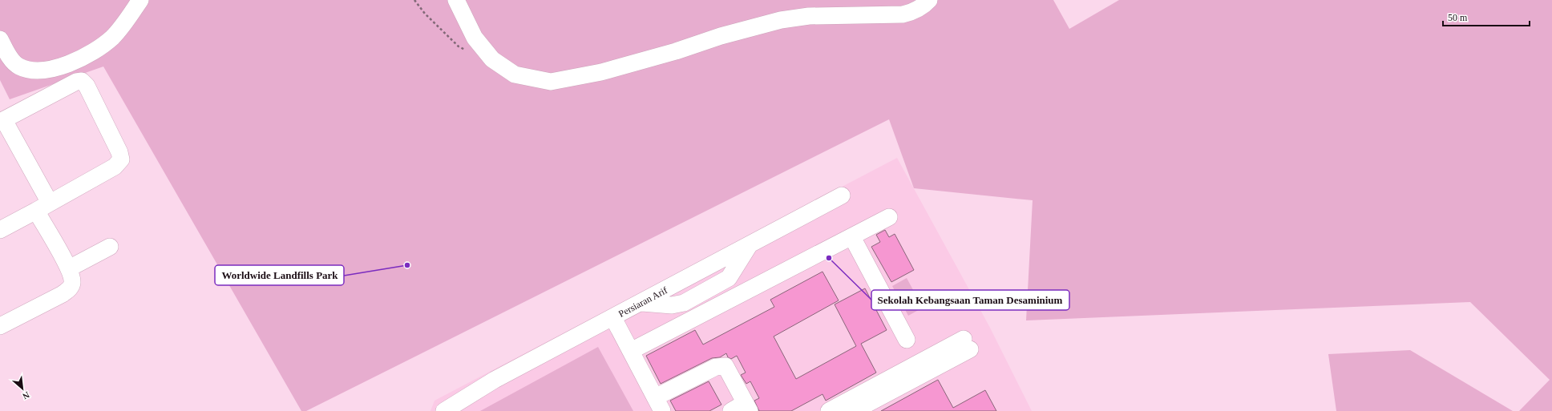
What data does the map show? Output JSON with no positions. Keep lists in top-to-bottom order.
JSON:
{
  "streets": {
    "lane": ["Persiaran Arif"]
  },
  "places": ["Sekolah Kebangsaan Taman Desaminium", "Worldwide Landfills Park"],
  "scale_bar": "50 m",
  "north": "bottom right"
}
